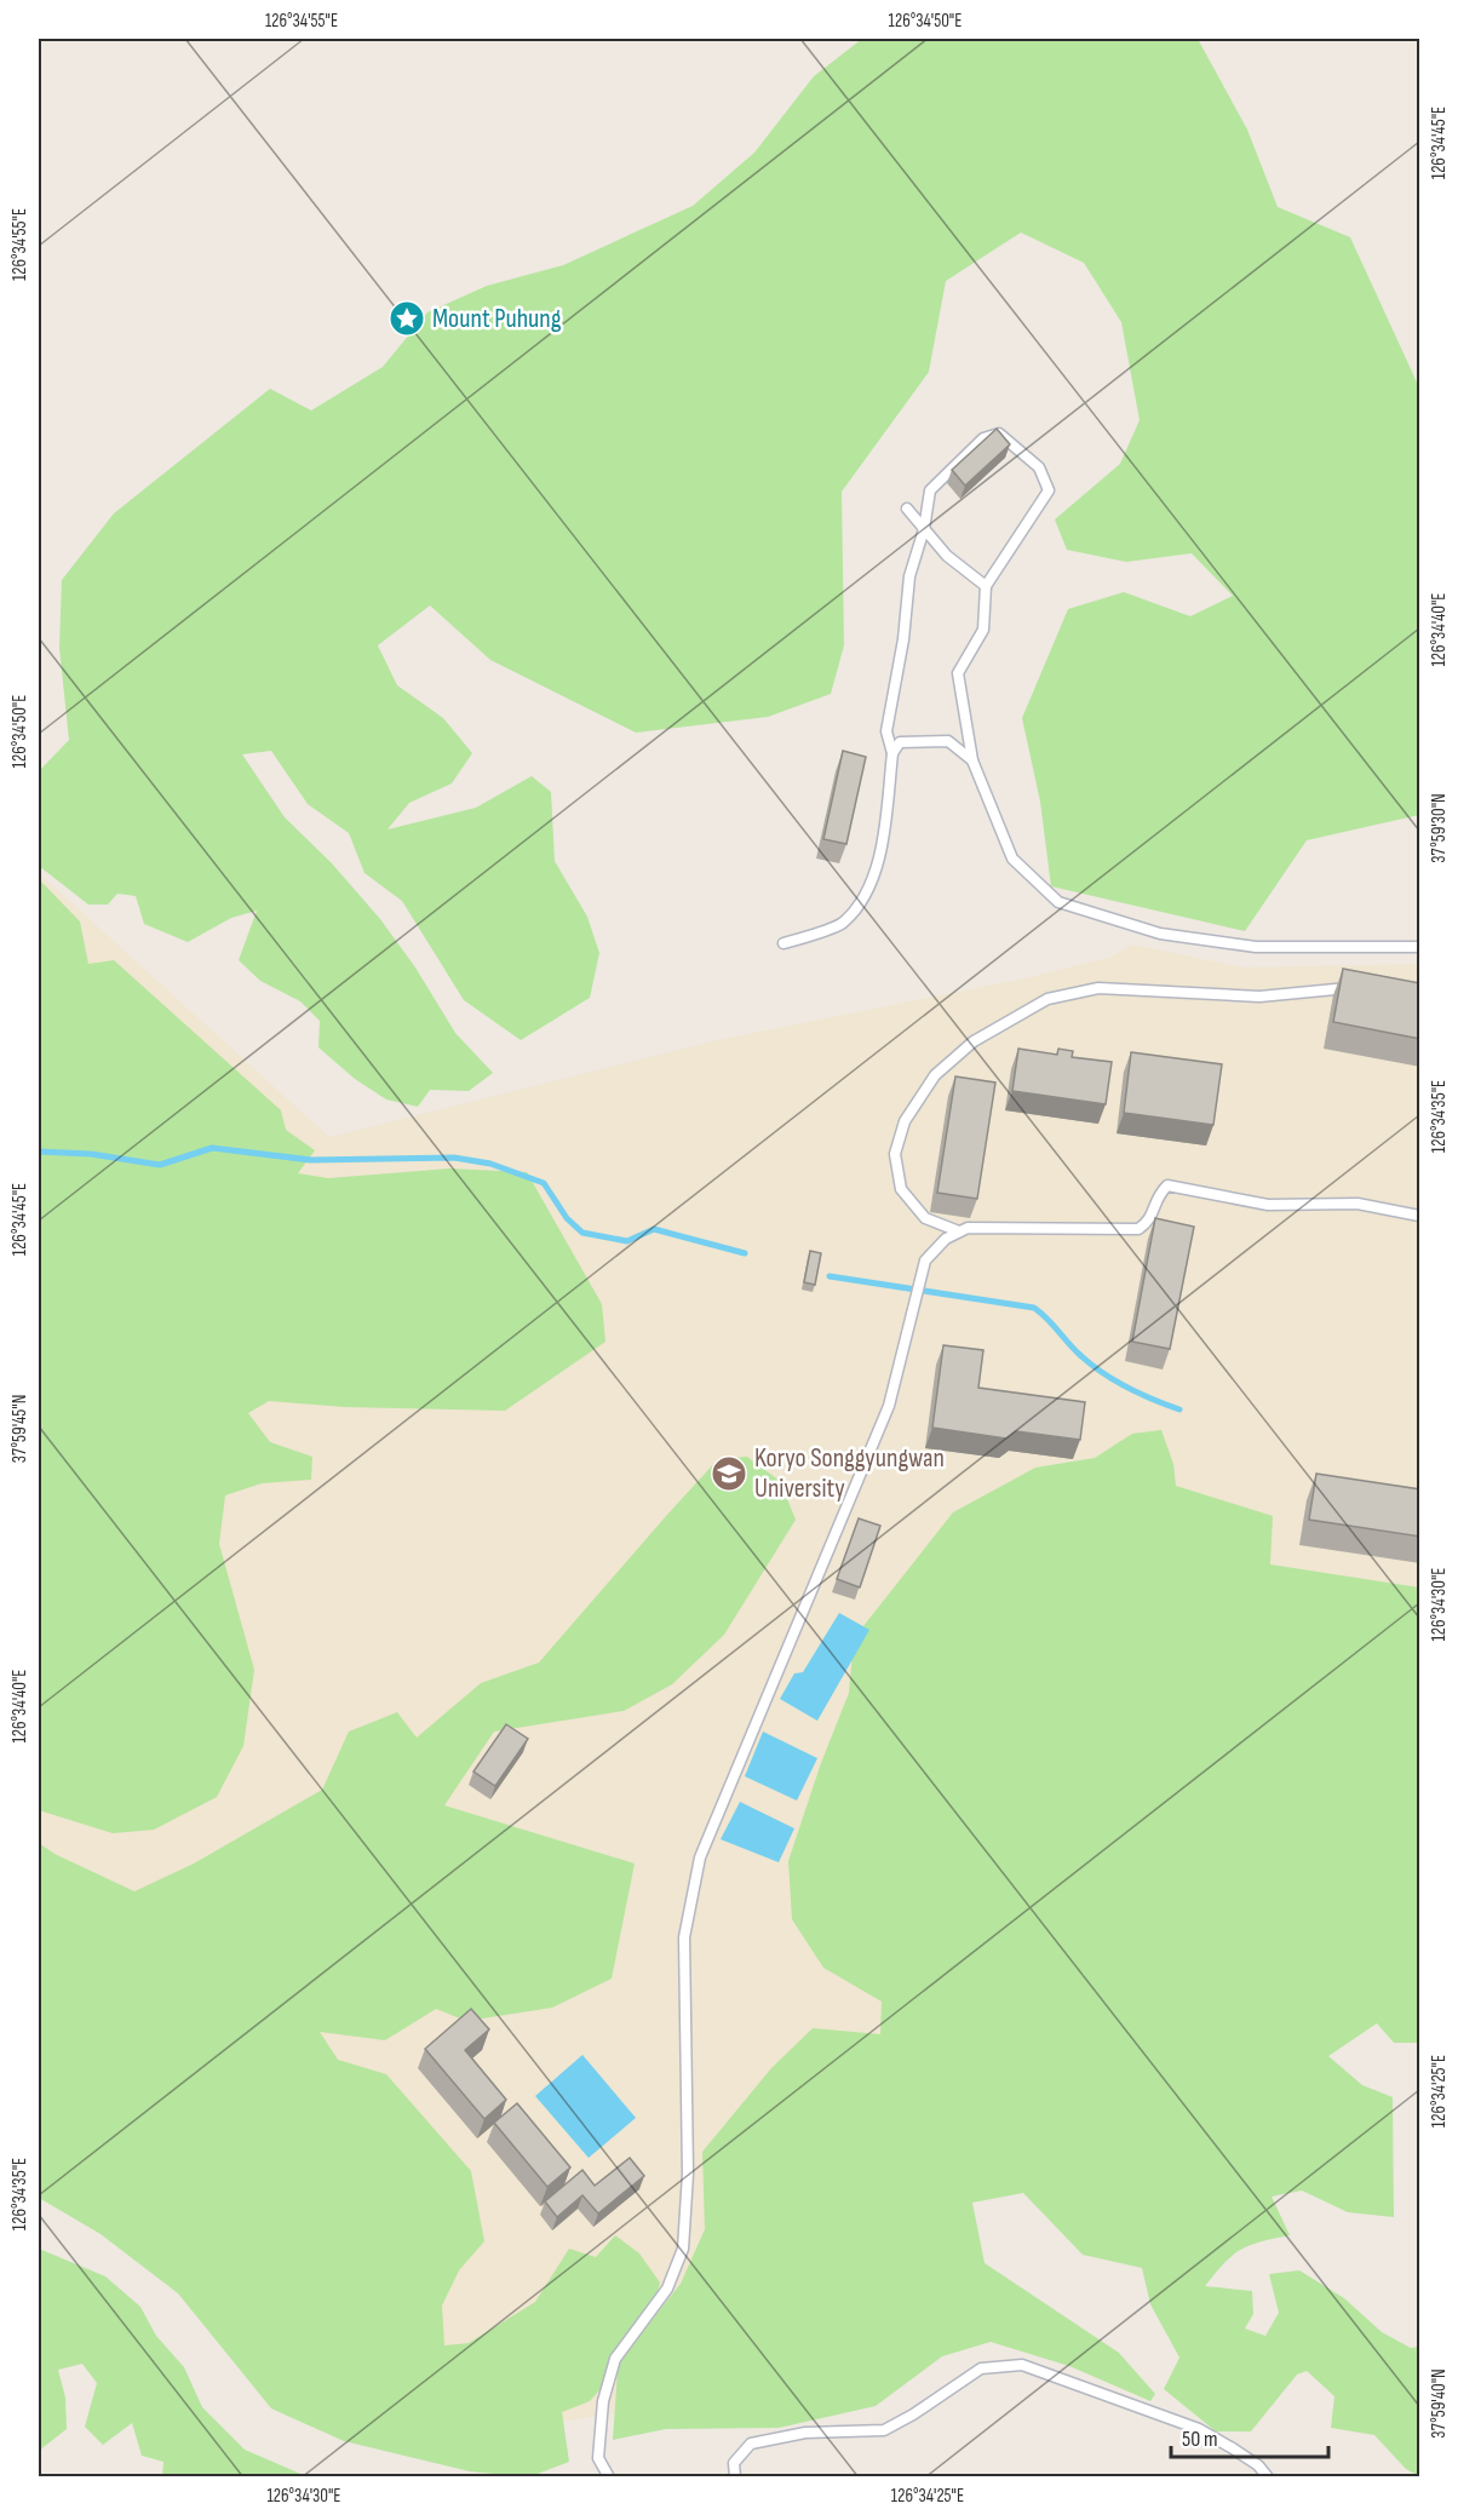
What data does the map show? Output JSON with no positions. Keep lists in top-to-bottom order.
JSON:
{
  "places": {
    "place": ["Mount Puhung"],
    "school or university": ["Koryo Songgyungwan University"]
  },
  "scale_bar": "50 m",
  "coordinates": [
    "126°34'55\"E",
    "126°34'50\"E",
    "126°34'45\"E",
    "126°34'40\"E",
    "37°59'30\"N",
    "126°34'35\"E",
    "37°59'45\"N",
    "126°34'30\"E",
    "126°34'25\"E",
    "37°59'40\"N"
  ]
}
